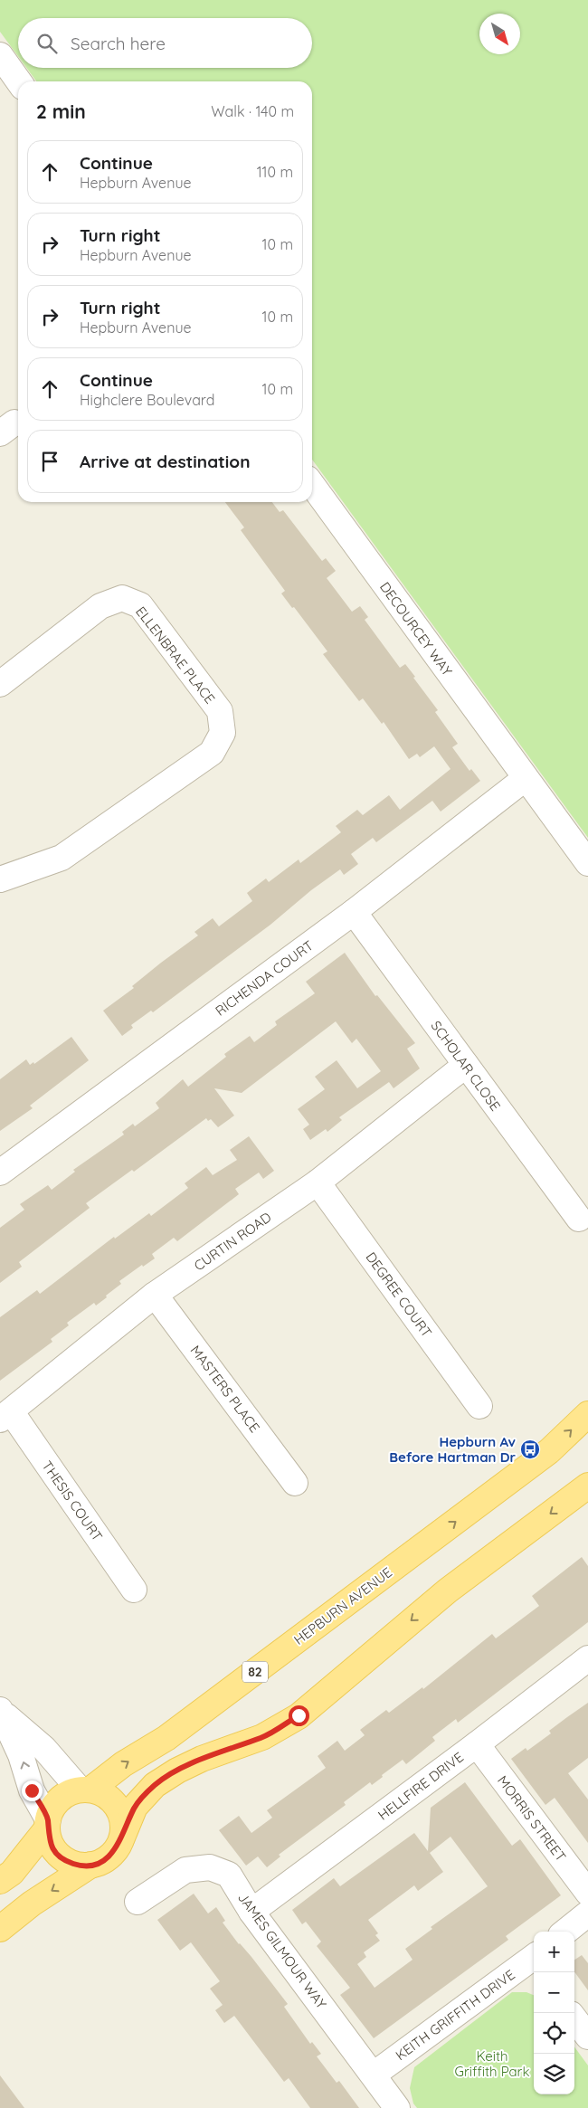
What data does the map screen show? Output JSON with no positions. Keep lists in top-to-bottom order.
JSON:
{
  "streets": {
    "main road": ["HEPBURN AVENUE", "82"],
    "street": [
      "DECOURCEY WAY",
      "ELLENBRAE PLACE",
      "RICHENDA COURT",
      "SCHOLAR CLOSE",
      "CURTIN ROAD",
      "DEGREE COURT",
      "MASTERS PLACE",
      "THESIS COURT",
      "HELLFIRE DRIVE",
      "MORRIS STREET",
      "JAMES GILMOUR WAY",
      "KEITH GRIFFITH DRIVE"
    ]
  },
  "crossings": [
    ["DECOURCEY WAY", "RICHENDA COURT"],
    ["RICHENDA COURT", "SCHOLAR CLOSE"],
    ["SCHOLAR CLOSE", "CURTIN ROAD"],
    ["CURTIN ROAD", "DEGREE COURT"],
    ["CURTIN ROAD", "MASTERS PLACE"],
    ["CURTIN ROAD", "THESIS COURT"],
    ["HELLFIRE DRIVE", "MORRIS STREET"],
    ["HELLFIRE DRIVE", "JAMES GILMOUR WAY"],
    ["JAMES GILMOUR WAY", "KEITH GRIFFITH DRIVE"]
  ],
  "parks": ["Keith Griffith Park"],
  "places": {
    "bus stop": ["Hepburn Av Before Hartman Dr"]
  },
  "north": "bottom right",
  "page": {
    "search": "Search here",
    "heading": ["2 min", "Walk · 140 m"],
    "list": [
      ["Continue", "Hepburn Avenue", "110 m"],
      ["Turn right", "Hepburn Avenue", "10 m"],
      ["Turn right", "Hepburn Avenue", "10 m"],
      ["Continue", "Highclere Boulevard", "10 m"],
      "Arrive at destination"
    ],
    "map_buttons": ["+", "−"]
  }
}
